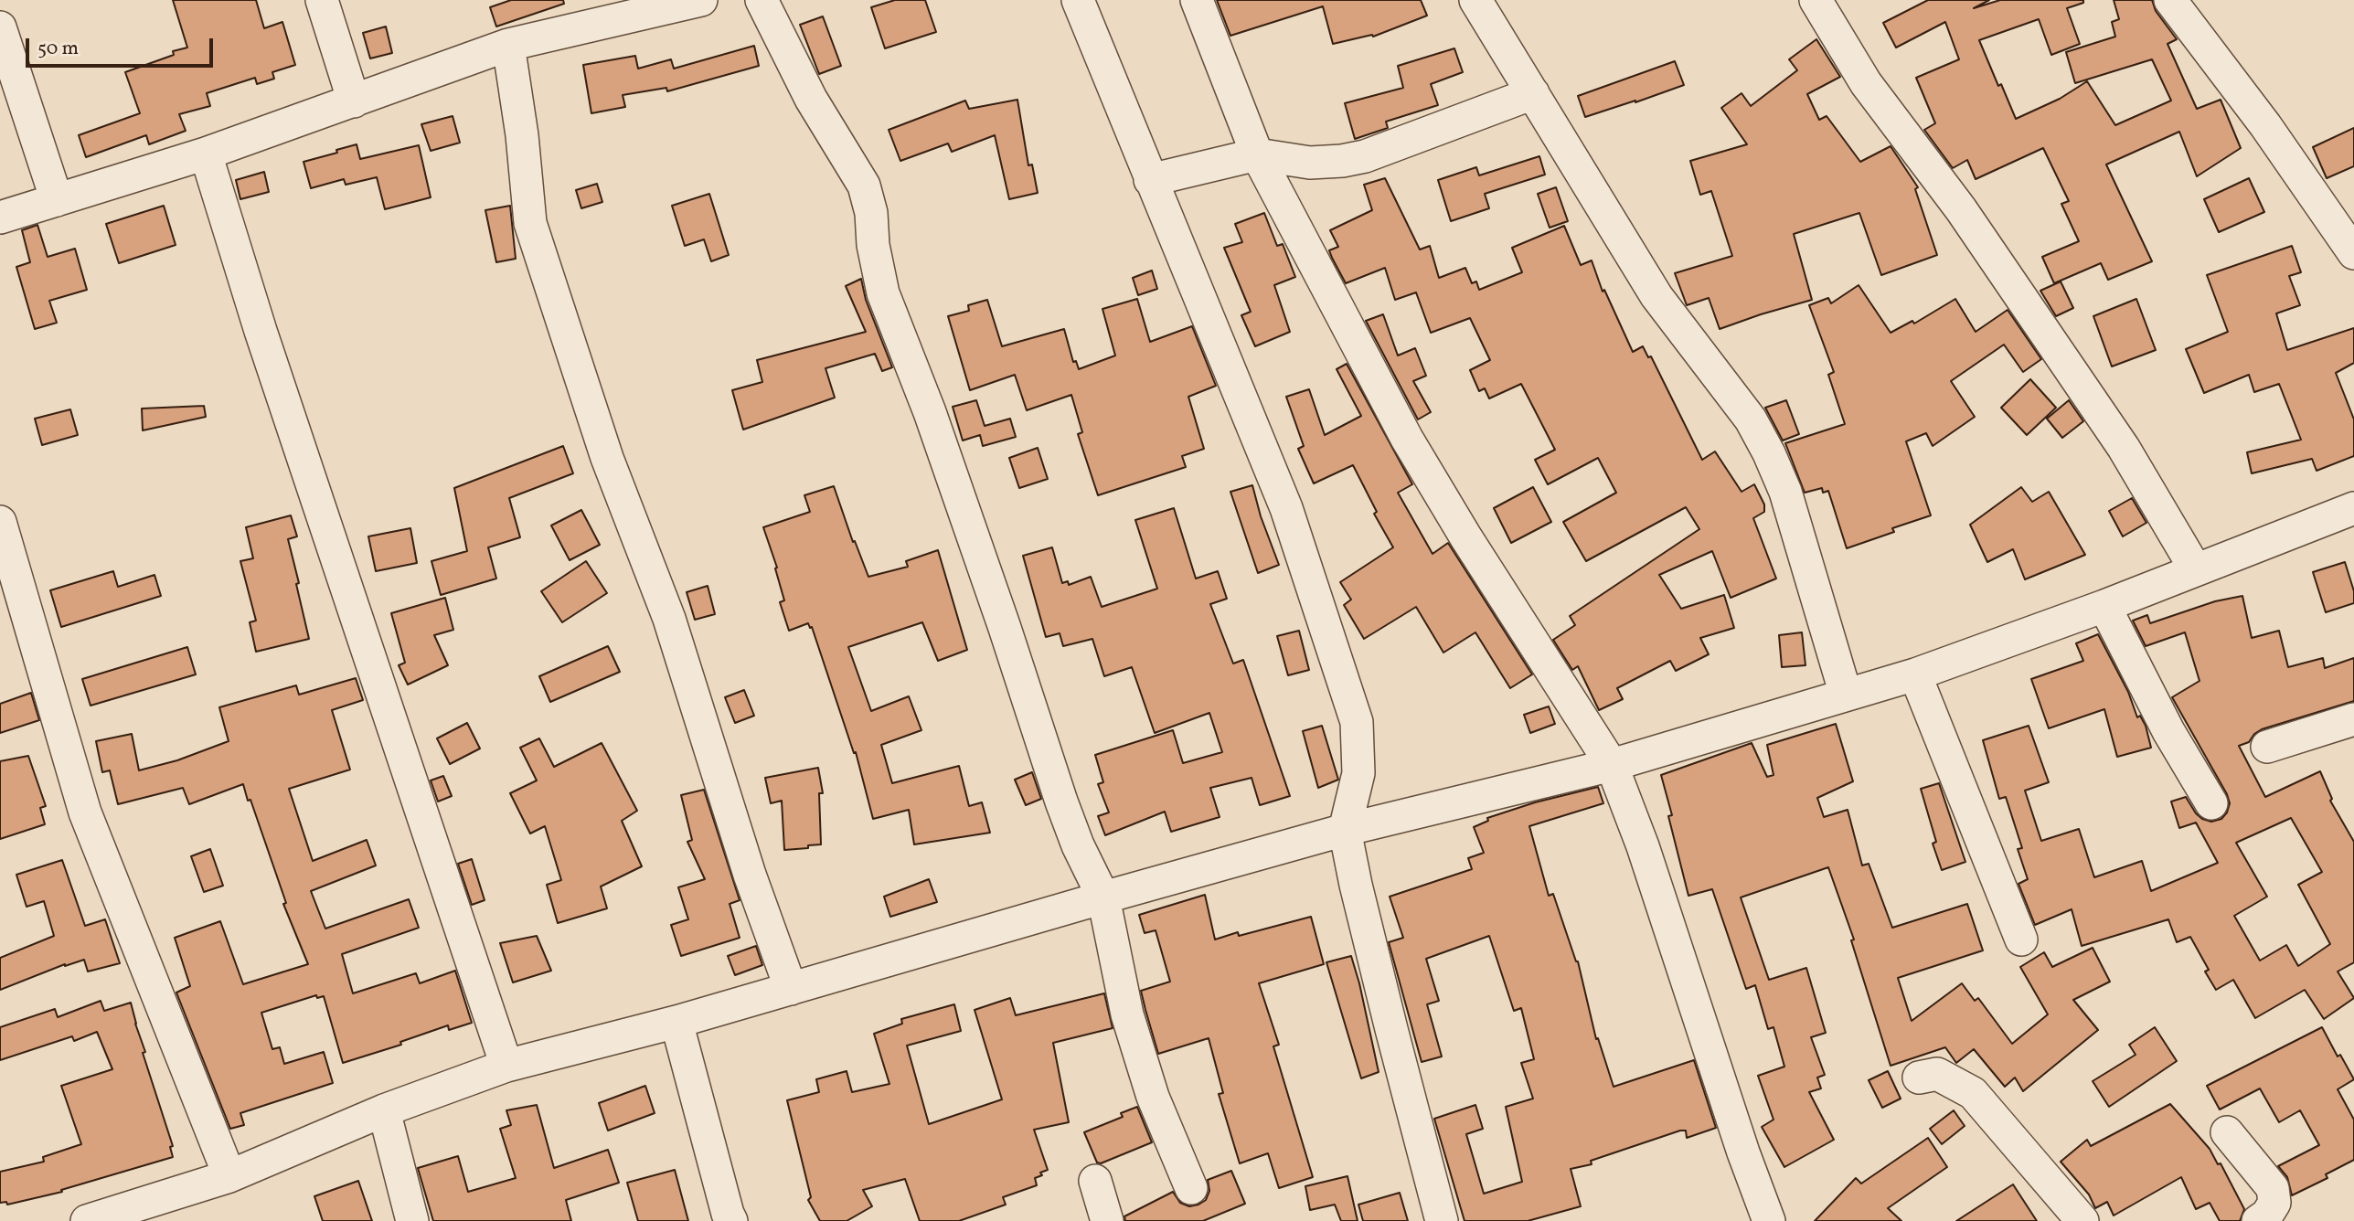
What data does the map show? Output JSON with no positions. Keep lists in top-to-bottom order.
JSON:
{
  "scale_bar": "50 m"
}
